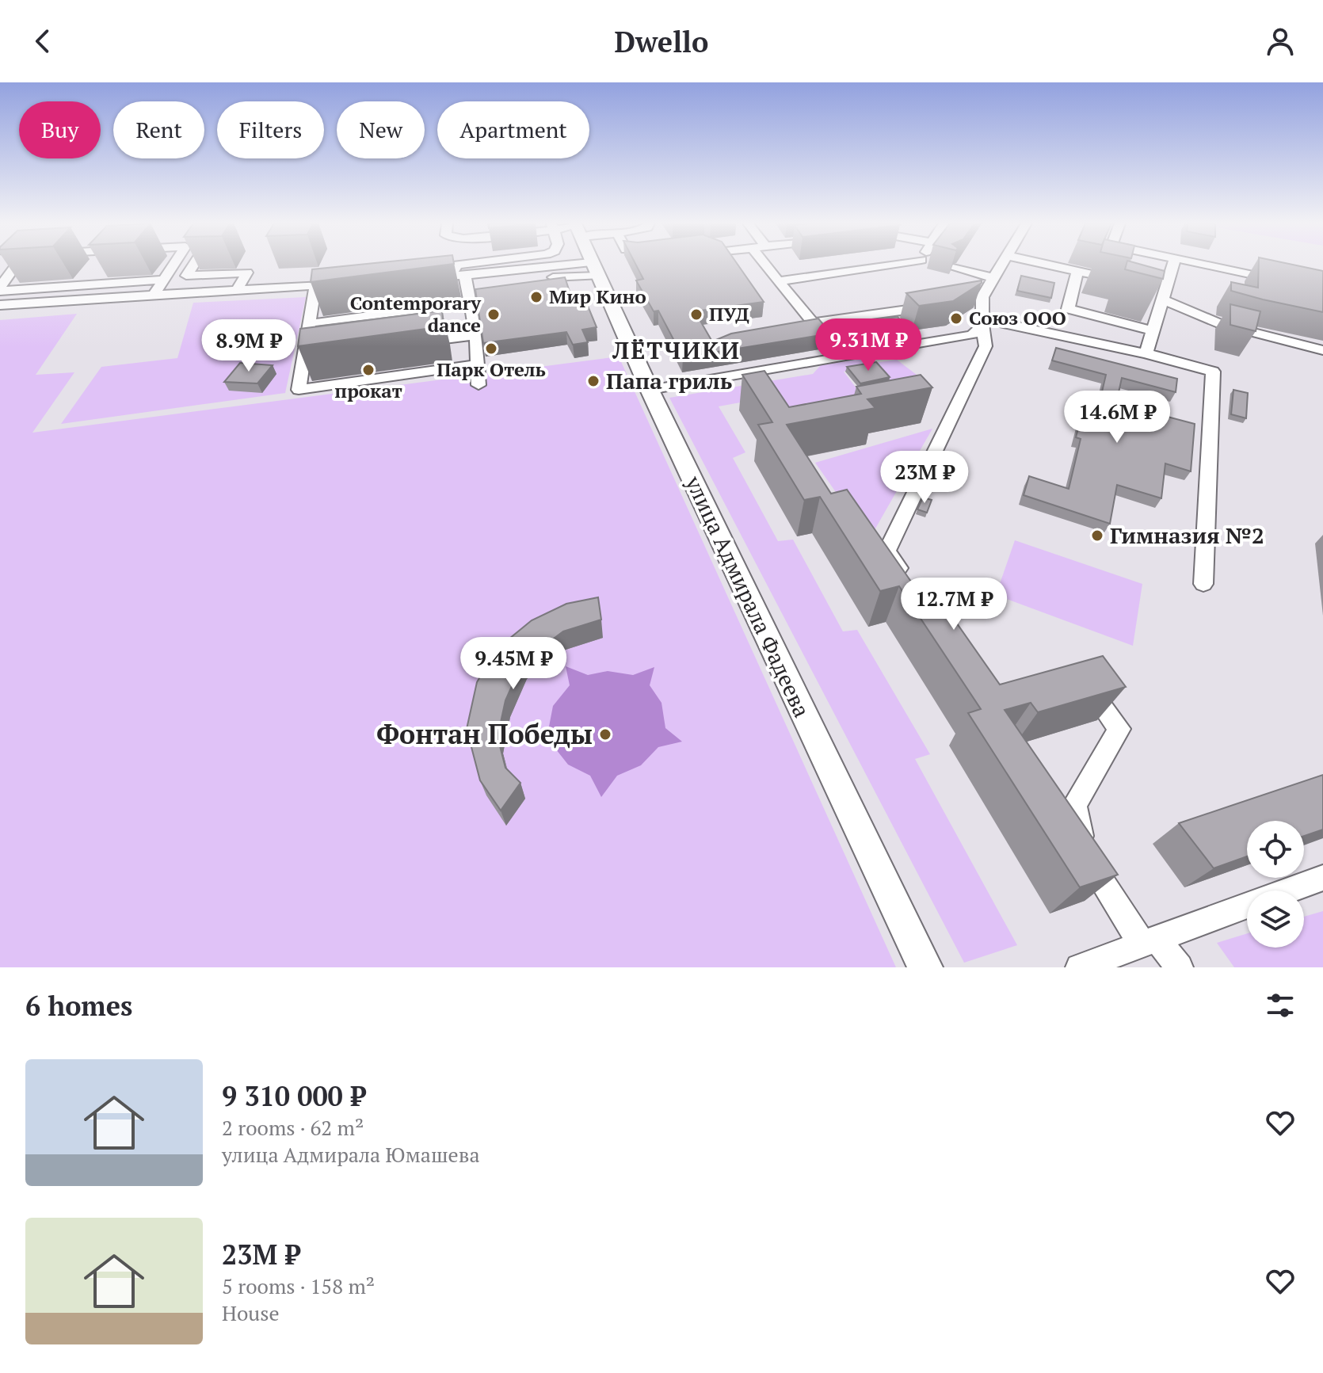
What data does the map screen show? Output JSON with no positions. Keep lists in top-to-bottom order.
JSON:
{
  "streets": {
    "main road": ["улица Адмирала Фадеева"]
  },
  "districts": ["ЛЁТЧИКИ"],
  "places": [
    "Мир Кино",
    "Contemporary dance",
    "ПУД",
    "Союз ООО",
    "Парк Отель",
    "прокат",
    "Папа гриль",
    "Гимназия №2",
    "Фонтан Победы"
  ],
  "page": {
    "header": "Dwello",
    "chip": [
      "Buy",
      "Rent",
      "Filters",
      "New",
      "Apartment"
    ],
    "price": [
      "9.31M ₽",
      "8.9M ₽",
      "14.6M ₽",
      "23M ₽",
      "12.7M ₽",
      "9.45M ₽"
    ],
    "heading": "6 homes",
    "list": [
      {
        "name": "9 310 000 ₽",
        "note": "2 rooms · 62 m² · улица Адмирала Юмашева"
      },
      {
        "name": "23M ₽",
        "note": "5 rooms · 158 m² · House"
      }
    ]
  }
}
